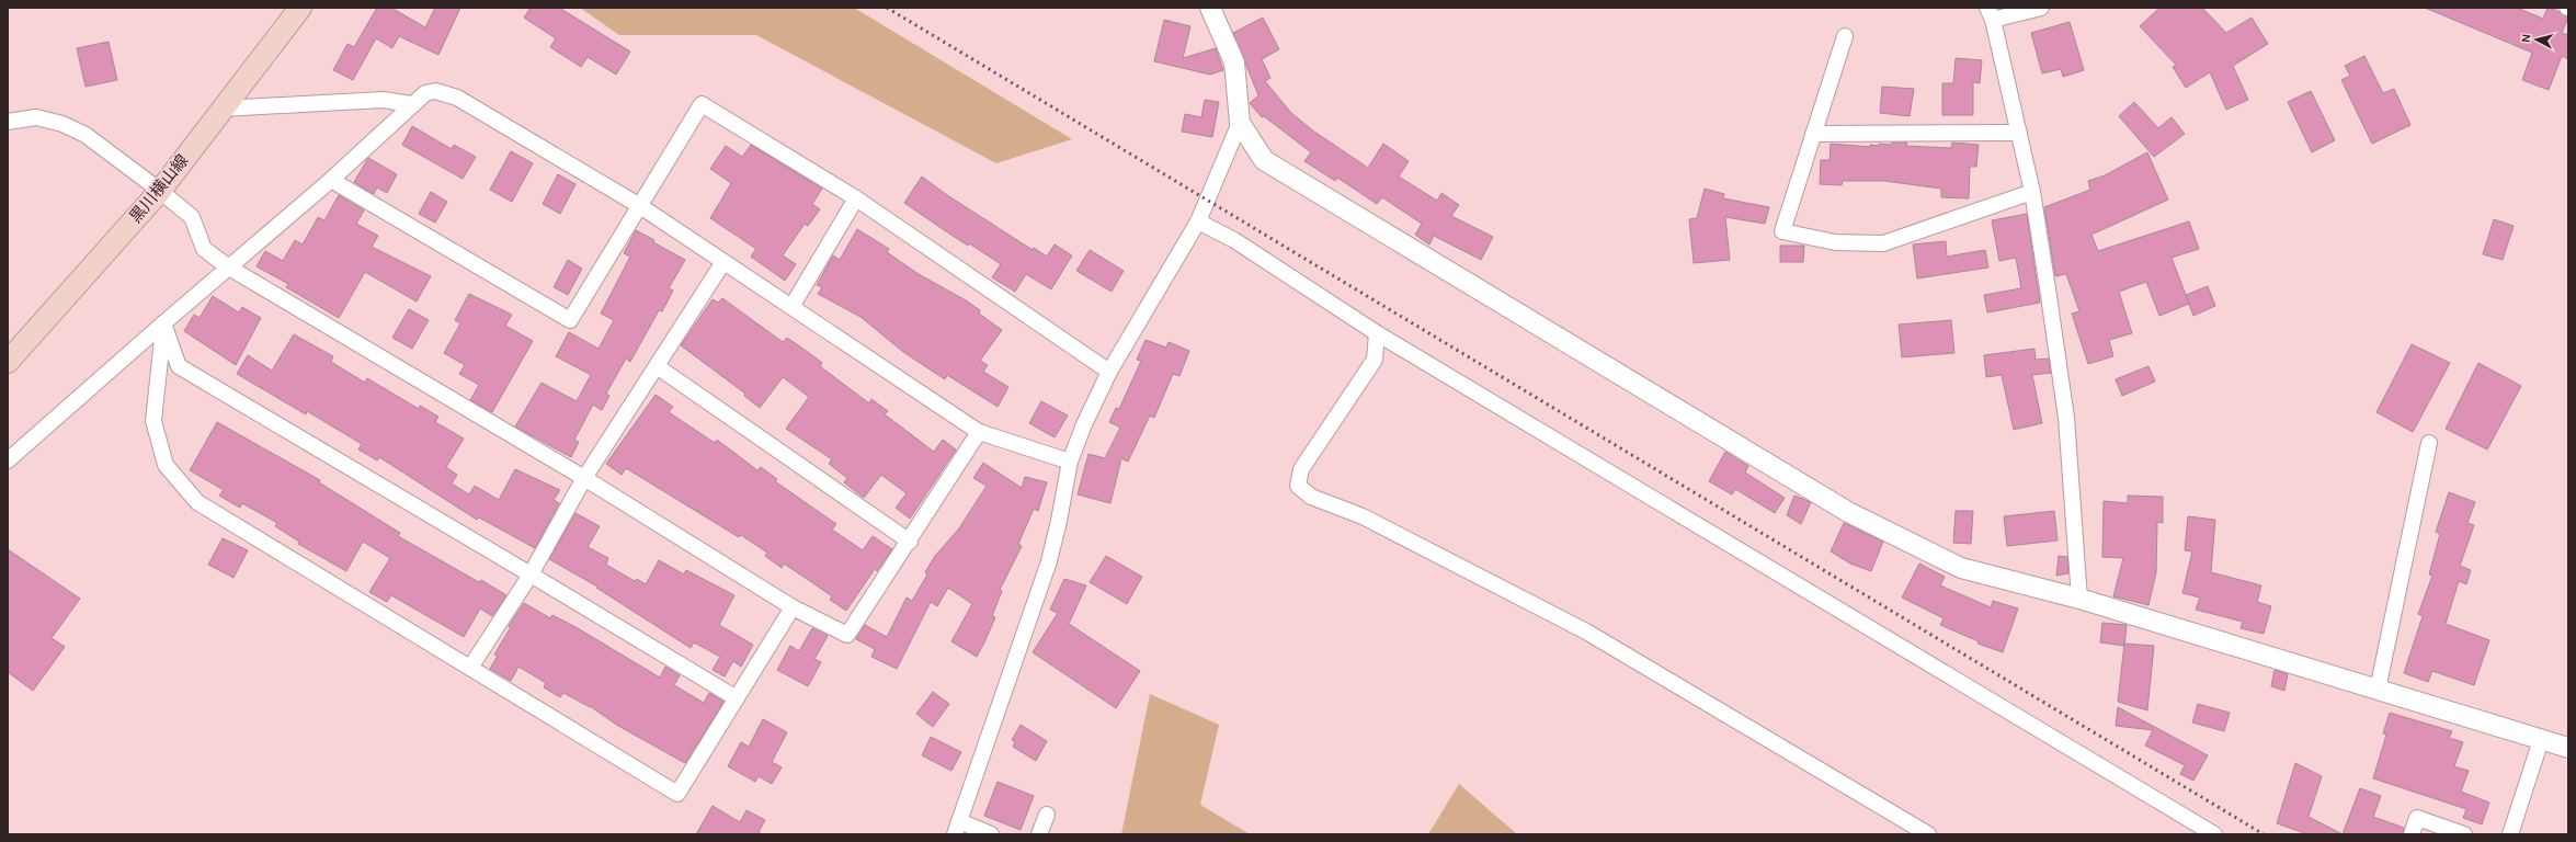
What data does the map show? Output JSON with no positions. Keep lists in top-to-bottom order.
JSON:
{
  "streets": {
    "main road": ["黒川横山線"]
  },
  "north": "left"
}
